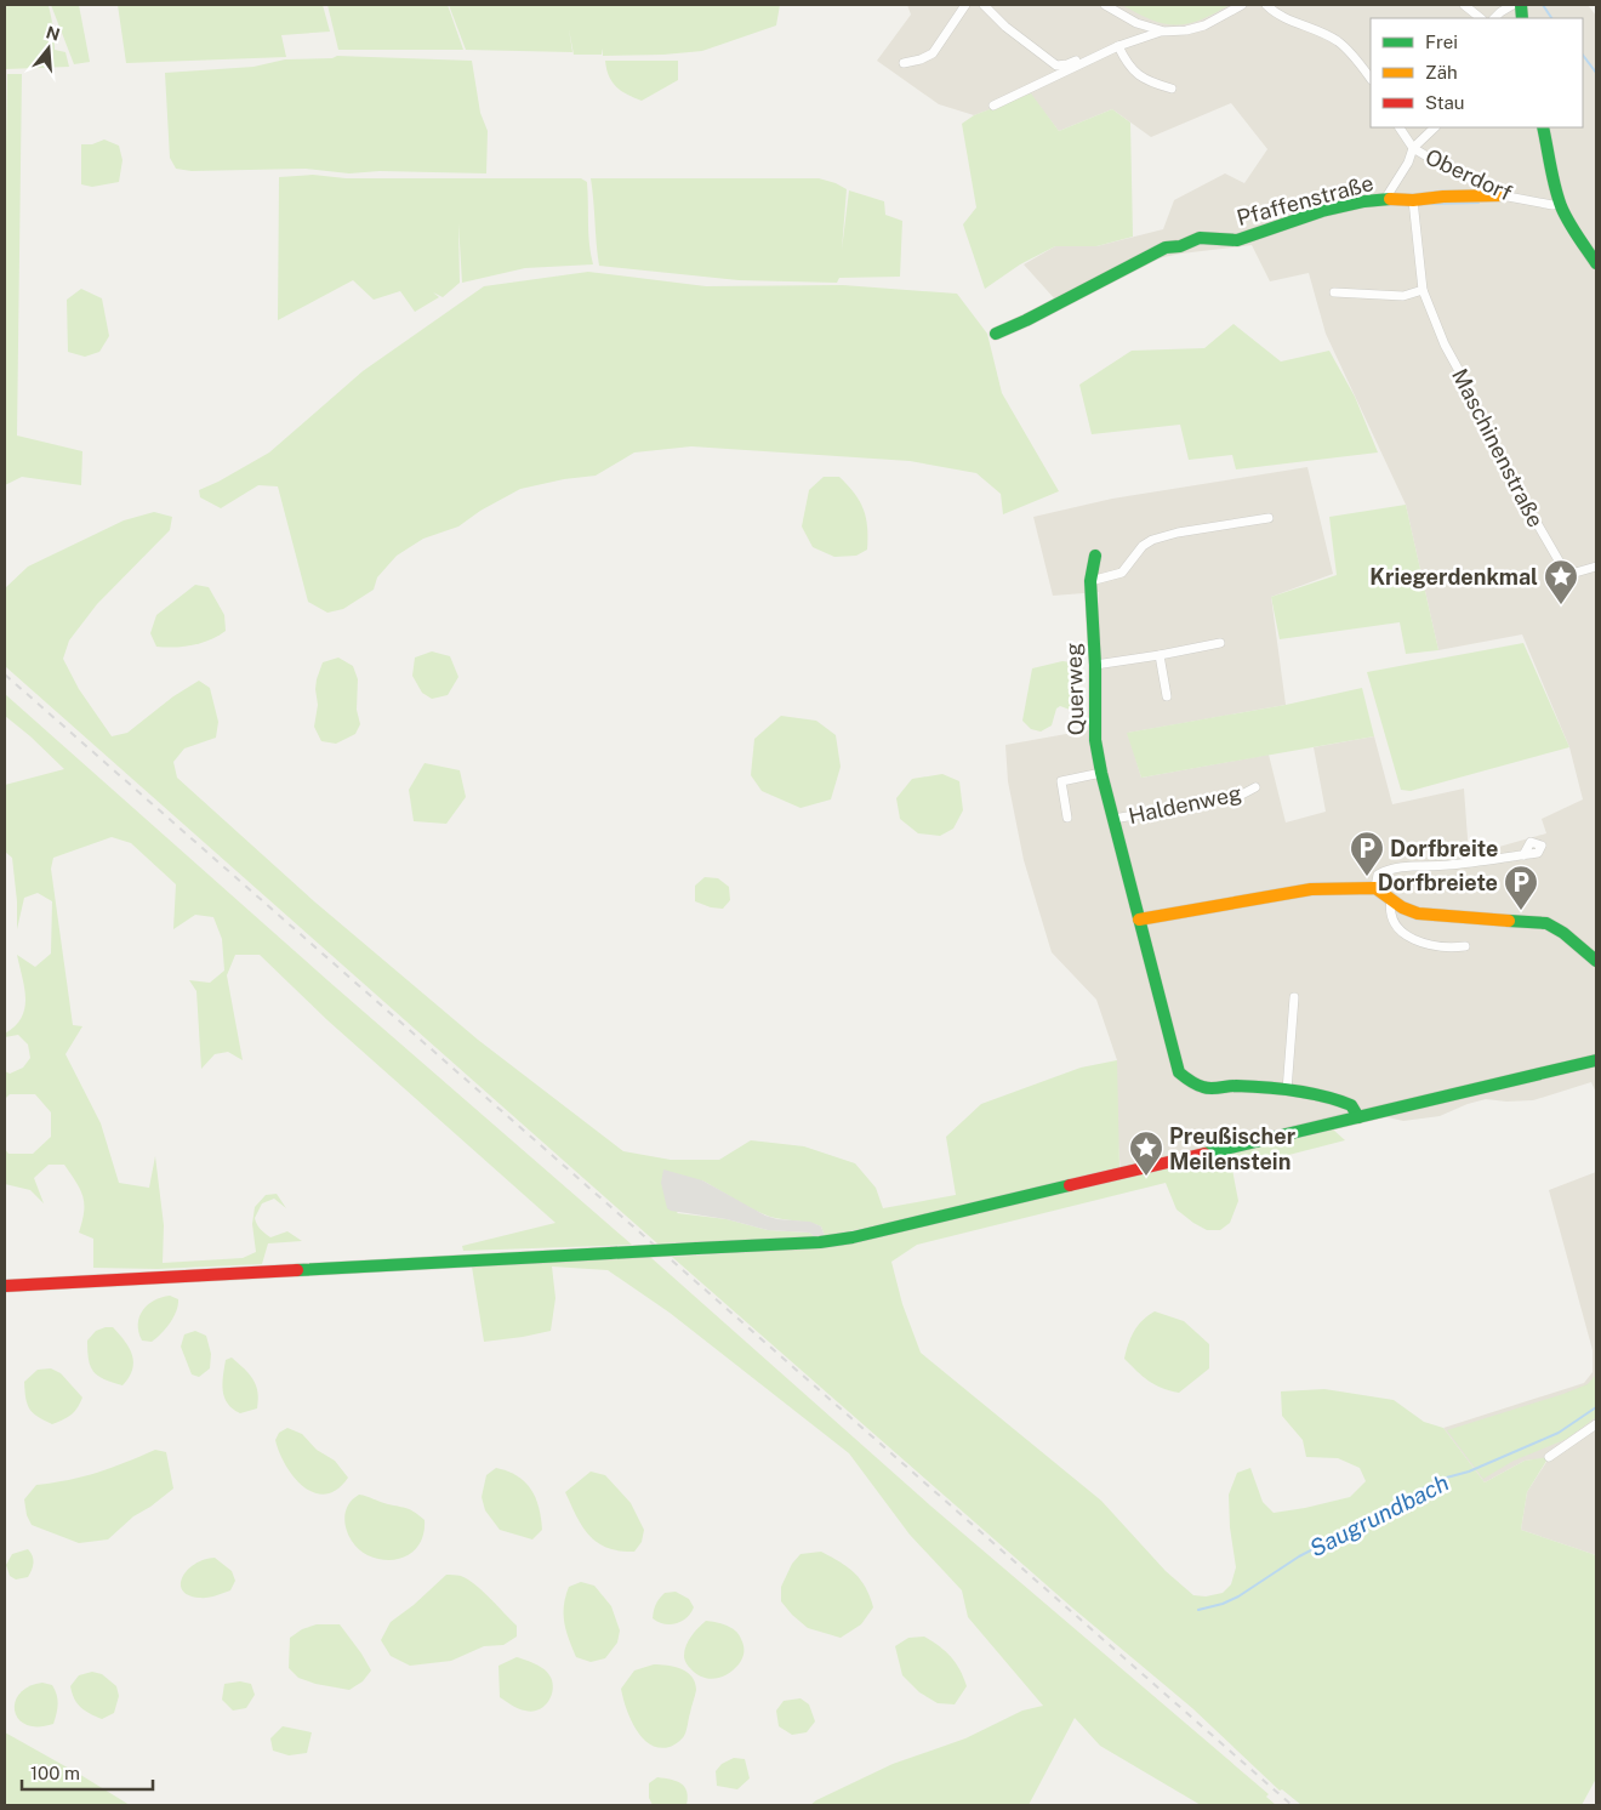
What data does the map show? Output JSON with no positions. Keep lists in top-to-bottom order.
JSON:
{
  "streets": {
    "main road": ["Pfaffenstraße", "Querweg"],
    "street": ["Oberdorf", "Maschinenstraße", "Haldenweg"]
  },
  "crossings": [
    ["Oberdorf", "Pfaffenstraße"],
    ["Pfaffenstraße", "Maschinenstraße"],
    ["Querweg", "Haldenweg"]
  ],
  "water": ["Saugrundbach"],
  "places": {
    "place": ["Kriegerdenkmal", "Preußischer Meilenstein"],
    "parking": ["Dorfbreite", "Dorfbreiete"]
  },
  "legend": ["Frei", "Zäh", "Stau"],
  "scale_bar": "100 m",
  "north": "top"
}
